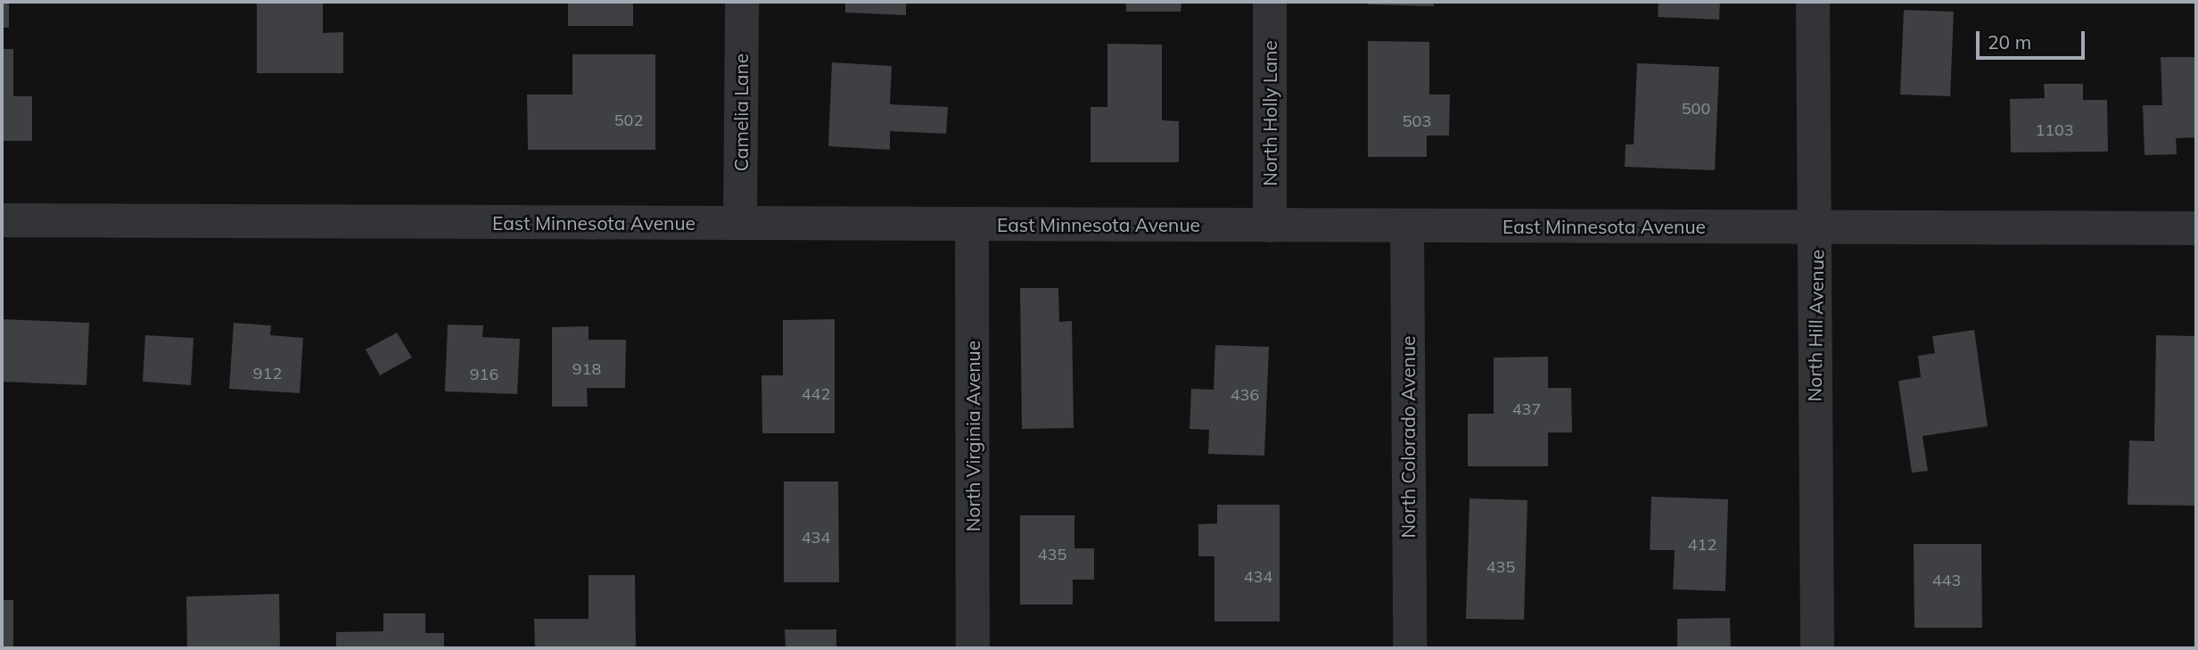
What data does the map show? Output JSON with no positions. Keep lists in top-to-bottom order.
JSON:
{
  "streets": {
    "street": [
      "Camelia Lane",
      "North Holly Lane",
      "East Minnesota Avenue",
      "North Hill Avenue",
      "North Virginia Avenue",
      "North Colorado Avenue"
    ]
  },
  "crossings": [
    ["Camelia Lane", "East Minnesota Avenue"],
    ["North Holly Lane", "East Minnesota Avenue"],
    ["East Minnesota Avenue", "North Hill Avenue"],
    ["East Minnesota Avenue", "North Virginia Avenue"],
    ["East Minnesota Avenue", "North Colorado Avenue"]
  ],
  "house_numbers": [
    "500",
    "502",
    "503",
    "1103",
    "918",
    "912",
    "916",
    "442",
    "436",
    "437",
    "434",
    "412",
    "435",
    "435",
    "434",
    "443"
  ],
  "scale_bar": "20 m"
}
